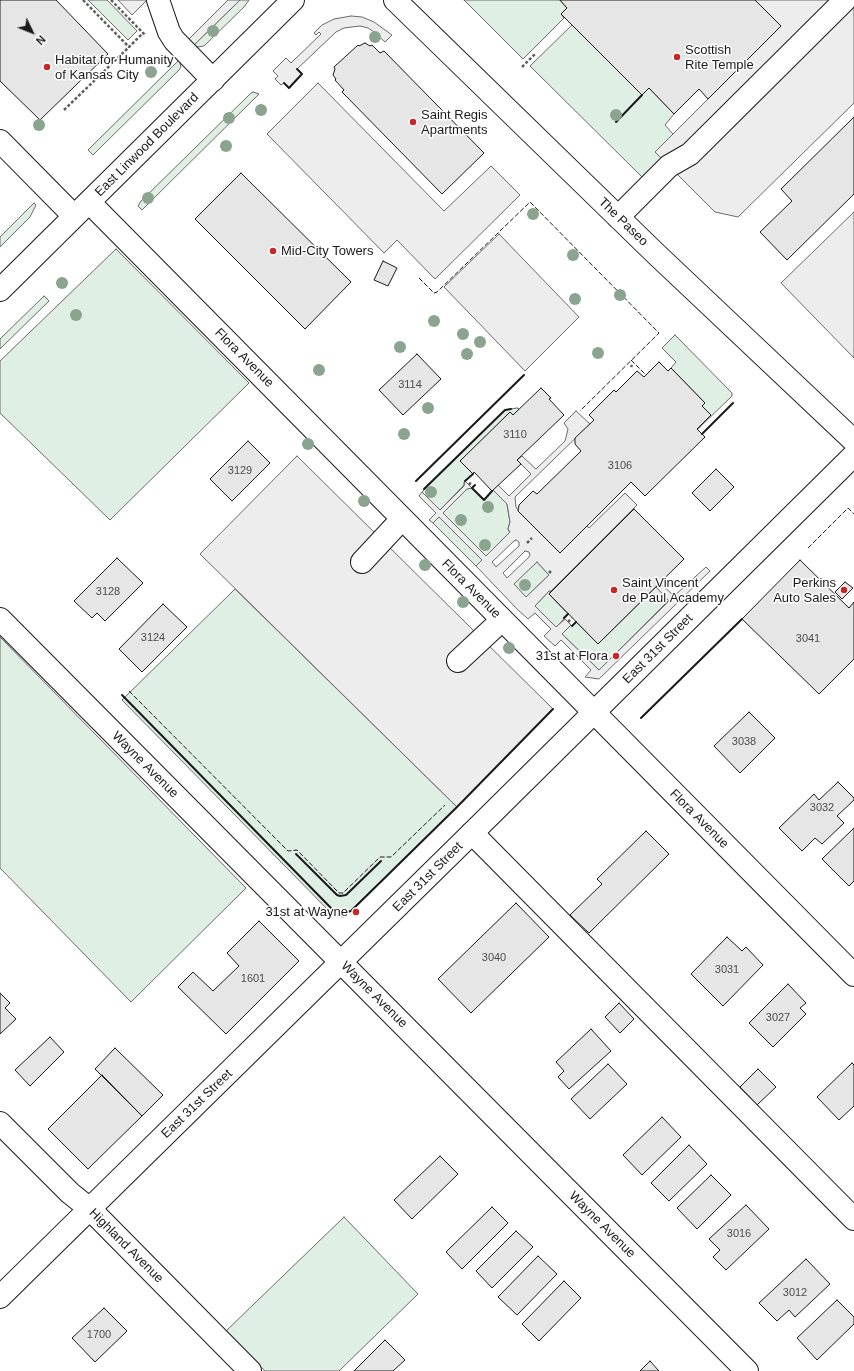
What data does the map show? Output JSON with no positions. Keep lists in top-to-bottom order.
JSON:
{
  "streets": {
    "street": [
      "East Linwood Boulevard",
      "The Paseo",
      "Flora Avenue",
      "East 31st Street",
      "Wayne Avenue",
      "Highland Avenue"
    ]
  },
  "crossings": [
    ["East Linwood Boulevard", "Flora Avenue"],
    ["Flora Avenue", "East 31st Street"],
    ["East 31st Street", "Wayne Avenue"],
    ["East 31st Street", "Highland Avenue"]
  ],
  "places": [
    "Scottish Rite Temple",
    "Habitat for Humanity of Kansas City",
    "Saint Regis Apartments",
    "Mid-City Towers",
    "Saint Vincent de Paul Academy",
    "Perkins Auto Sales",
    "31st at Flora",
    "31st at Wayne"
  ],
  "house_numbers": [
    "3114",
    "3110",
    "3106",
    "3129",
    "3128",
    "3124",
    "3041",
    "3038",
    "3032",
    "3040",
    "3031",
    "1601",
    "3027",
    "3016",
    "3012",
    "1700"
  ],
  "north": "bottom right"
}
